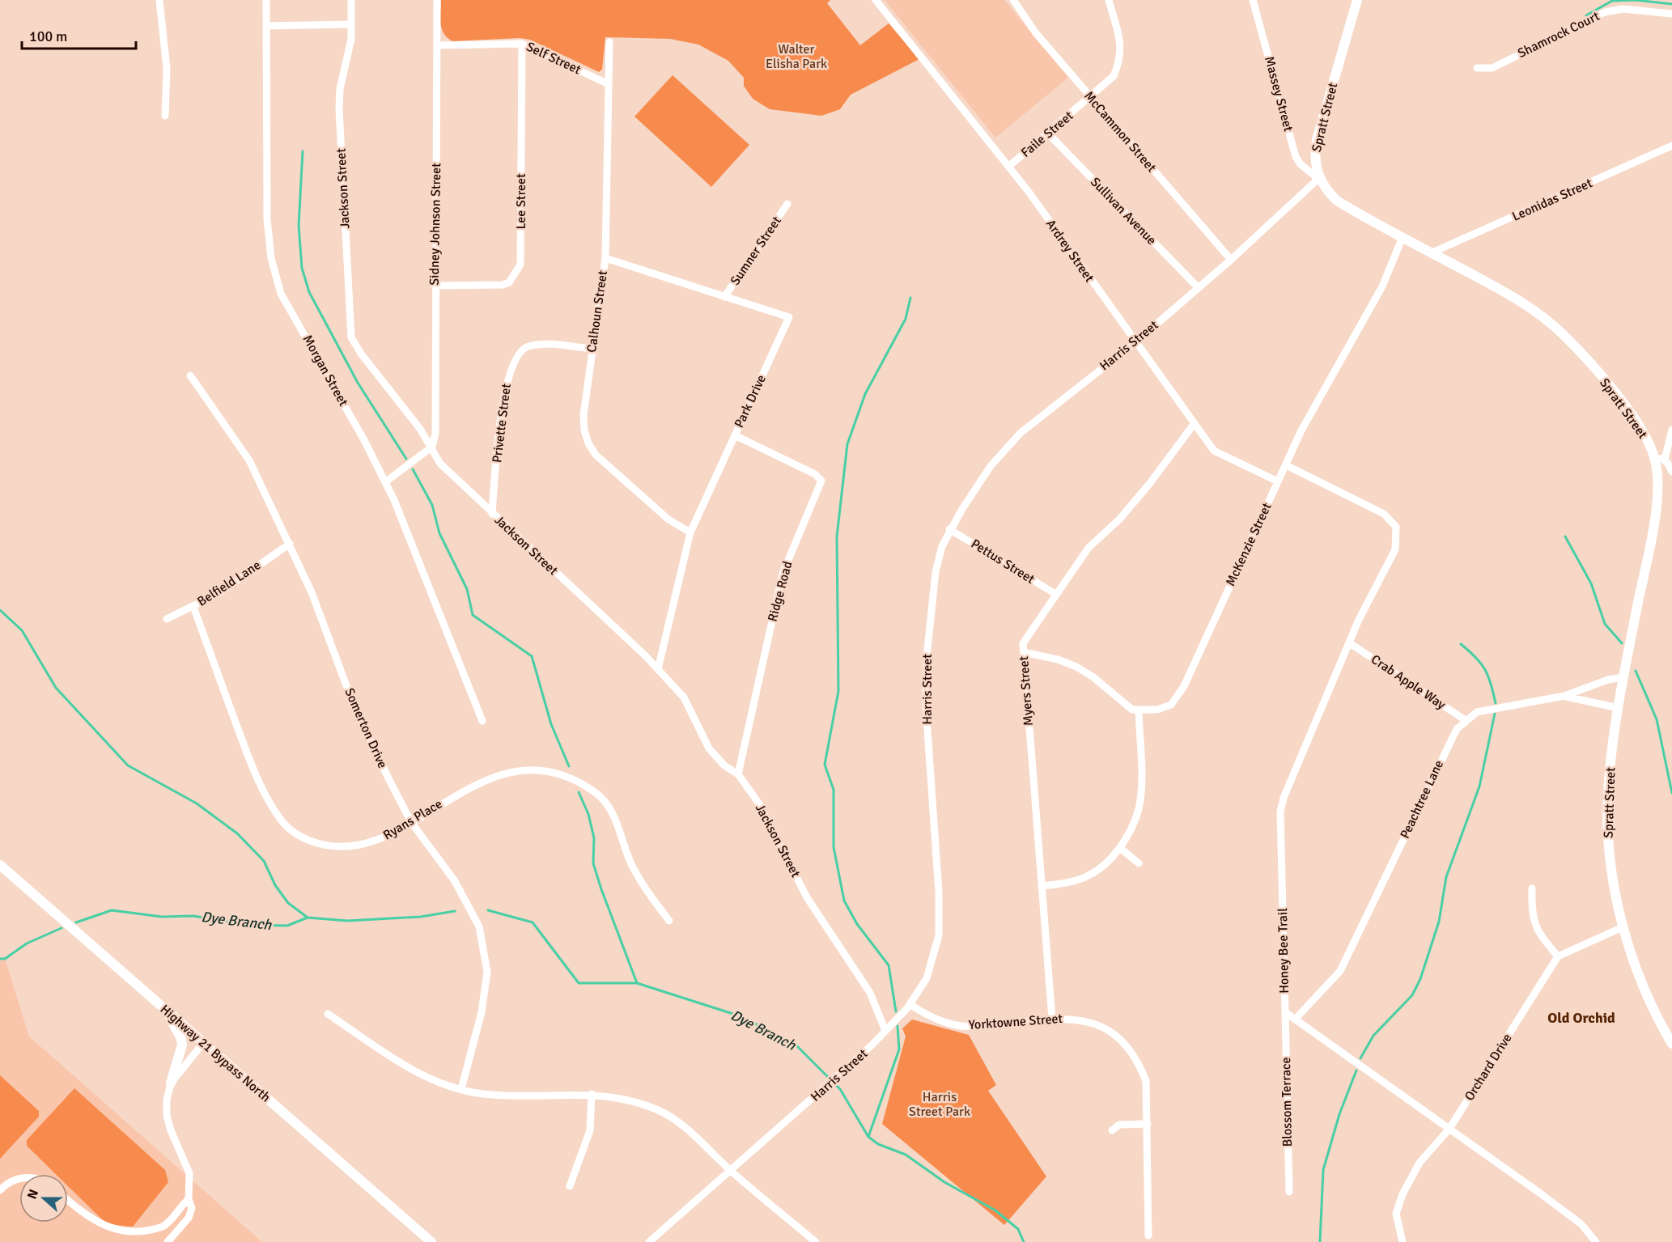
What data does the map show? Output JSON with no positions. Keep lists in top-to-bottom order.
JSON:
{
  "streets": {
    "main road": ["Spratt Street", "Highway 21 Bypass North"],
    "street": [
      "Shamrock Court",
      "Self Street",
      "Massey Street",
      "McCammon Street",
      "Faile Street",
      "Jackson Street",
      "Leonidas Street",
      "Lee Street",
      "Sullivan Avenue",
      "Sidney Johnson Street",
      "Sumner Street",
      "Ardrey Street",
      "Calhoun Street",
      "Harris Street",
      "Morgan Street",
      "Park Drive",
      "Privette Street",
      "McKenzie Street",
      "Pettus Street",
      "Belfield Lane",
      "Ridge Road",
      "Crab Apple Way",
      "Myers Street",
      "Somerton Drive",
      "Peachtree Lane",
      "Ryans Place",
      "Honey Bee Trail",
      "Yorktowne Street",
      "Orchard Drive",
      "Blossom Terrace"
    ]
  },
  "crossings": [
    ["Self Street", "Lee Street"],
    ["Self Street", "Sidney Johnson Street"],
    ["Self Street", "Calhoun Street"],
    ["Massey Street", "Spratt Street"],
    ["Massey Street", "Harris Street"],
    ["Spratt Street", "Leonidas Street"],
    ["Spratt Street", "Harris Street"],
    ["Spratt Street", "McKenzie Street"],
    ["Spratt Street", "Peachtree Lane"],
    ["McCammon Street", "Faile Street"],
    ["McCammon Street", "Harris Street"],
    ["Faile Street", "Sullivan Avenue"],
    ["Faile Street", "Ardrey Street"],
    ["Jackson Street", "Sidney Johnson Street"],
    ["Jackson Street", "Harris Street"],
    ["Jackson Street", "Park Drive"],
    ["Jackson Street", "Privette Street"],
    ["Jackson Street", "Ridge Road"],
    ["Lee Street", "Sidney Johnson Street"],
    ["Sullivan Avenue", "Harris Street"],
    ["Sumner Street", "Park Drive"],
    ["Ardrey Street", "Harris Street"],
    ["Ardrey Street", "McKenzie Street"],
    ["Ardrey Street", "Myers Street"],
    ["Calhoun Street", "Park Drive"],
    ["Calhoun Street", "Privette Street"],
    ["Harris Street", "Pettus Street"],
    ["Harris Street", "Yorktowne Street"],
    ["Park Drive", "Ridge Road"],
    ["McKenzie Street", "Honey Bee Trail"],
    ["Pettus Street", "Myers Street"],
    ["Belfield Lane", "Somerton Drive"],
    ["Belfield Lane", "Ryans Place"],
    ["Crab Apple Way", "Peachtree Lane"],
    ["Crab Apple Way", "Honey Bee Trail"],
    ["Myers Street", "Yorktowne Street"],
    ["Somerton Drive", "Ryans Place"],
    ["Peachtree Lane", "Honey Bee Trail"],
    ["Honey Bee Trail", "Orchard Drive"],
    ["Honey Bee Trail", "Blossom Terrace"]
  ],
  "districts": ["Old Orchid"],
  "water": ["Dye Branch"],
  "parks": ["Walter Elisha Park", "Harris Street Park"],
  "scale_bar": "100 m",
  "north": "left"
}
